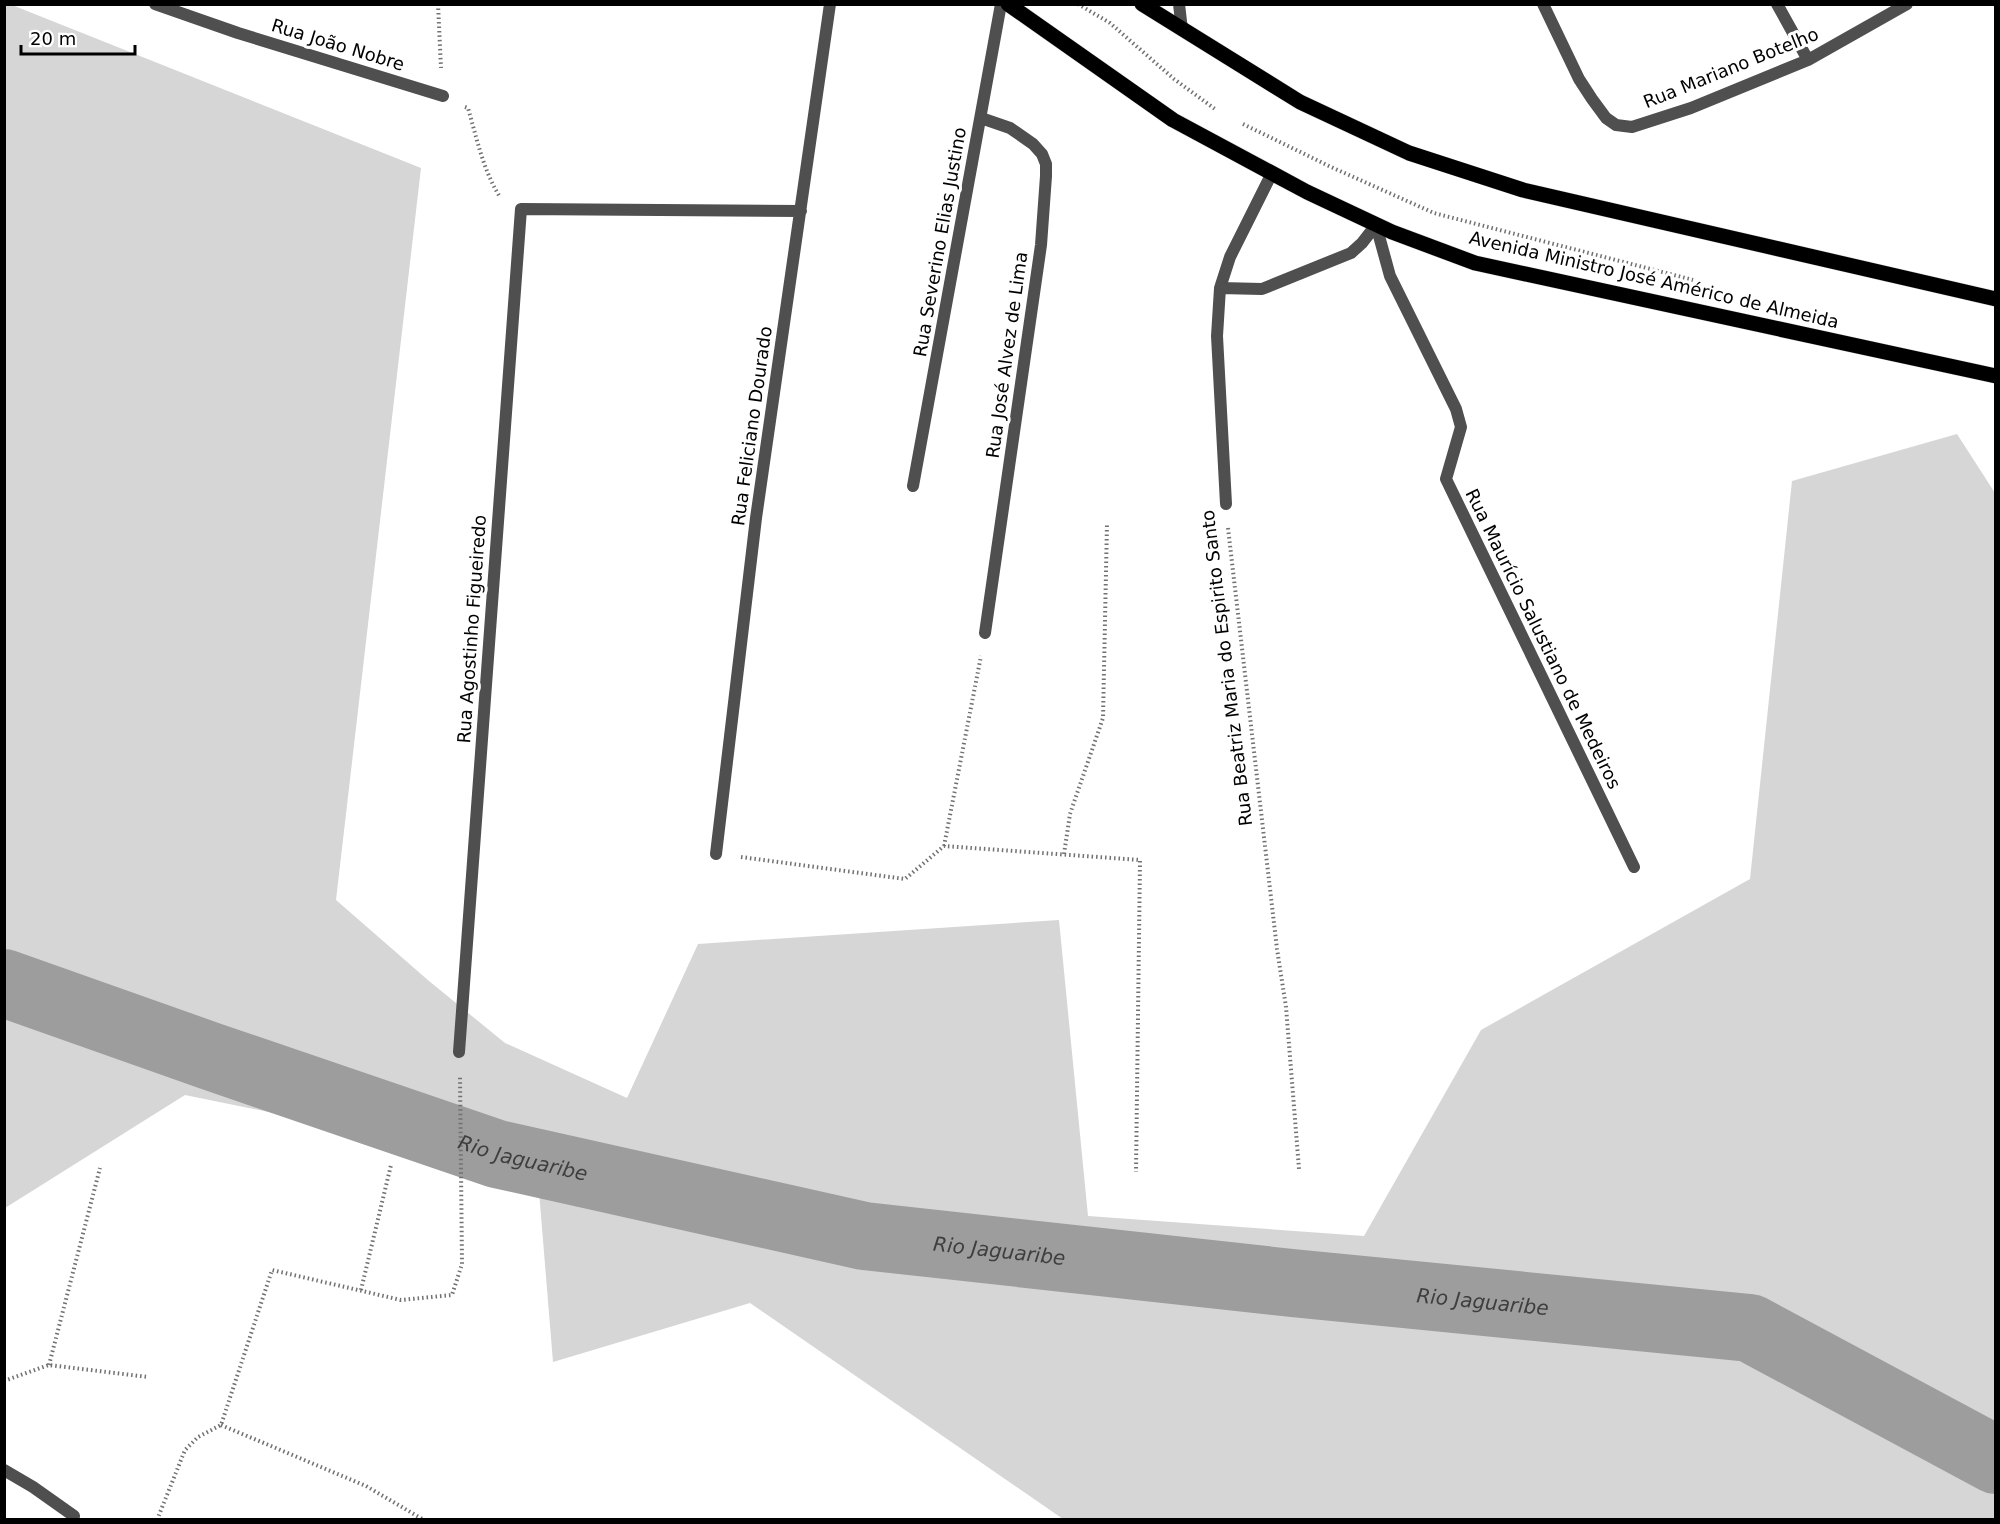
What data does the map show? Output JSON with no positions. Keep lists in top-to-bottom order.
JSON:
{
  "streets": {
    "main road": ["Avenida Ministro José Américo de Almeida"],
    "street": [
      "Rua João Nobre",
      "Rua Mariano Botelho",
      "Rua Severino Elias Justino",
      "Rua José Alvez de Lima",
      "Rua Feliciano Dourado",
      "Rua Agostinho Figueiredo",
      "Rua Maurício Salustiano de Medeiros",
      "Rua Beatriz Maria do Espirito Santo"
    ]
  },
  "crossings": [
    ["Rua Severino Elias Justino", "Rua José Alvez de Lima"],
    ["Avenida Ministro José Américo de Almeida", "Rua Maurício Salustiano de Medeiros"],
    ["Avenida Ministro José Américo de Almeida", "Rua Beatriz Maria do Espirito Santo"]
  ],
  "water": ["Rio Jaguaribe"],
  "scale_bar": "20 m"
}
